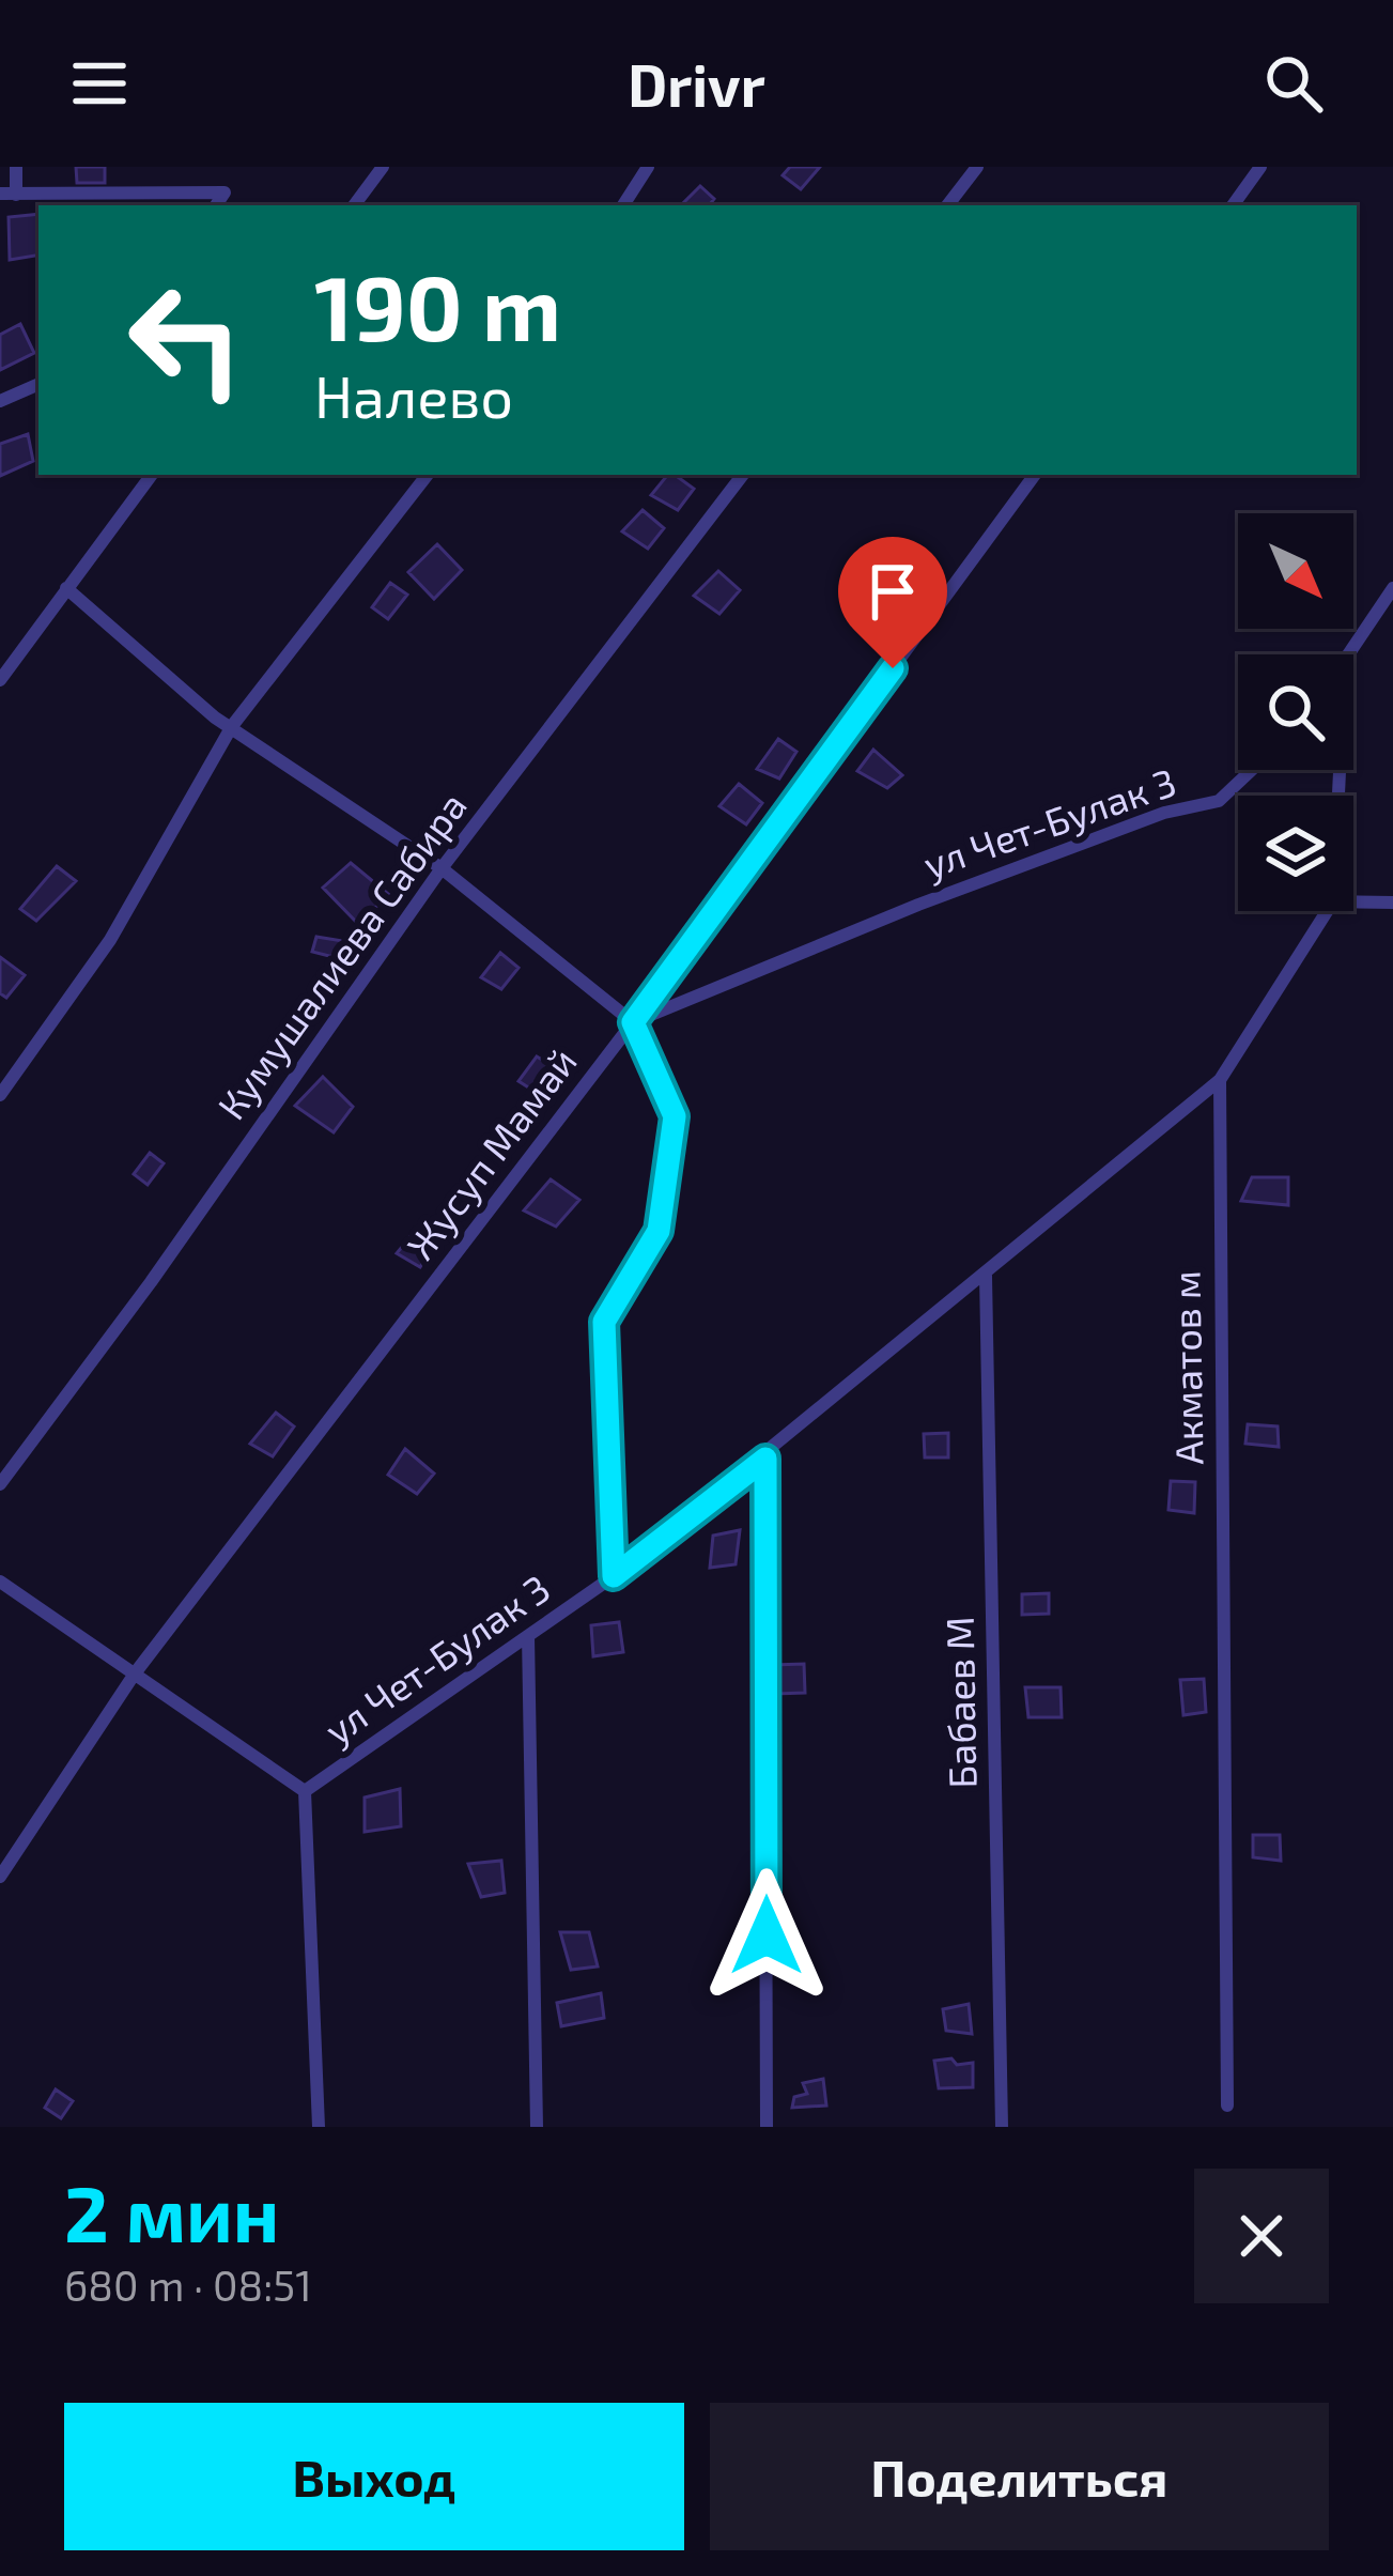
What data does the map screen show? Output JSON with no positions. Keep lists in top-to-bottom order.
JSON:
{
  "streets": {
    "street": [
      "ул Чет-Булак 3",
      "Кумушалиева Сабира",
      "Жусуп Мамай",
      "Акматов м",
      "Бабаев М"
    ]
  },
  "crossings": [
    ["ул Чет-Булак 3", "Жусуп Мамай"],
    ["ул Чет-Булак 3", "Акматов м"],
    ["ул Чет-Булак 3", "Бабаев М"]
  ],
  "north": "bottom right",
  "page": {
    "header": "Drivr",
    "turn": ["190 m", "Налево"],
    "heading": ["2 мин", "680 m · 08:51"],
    "buttons": ["Выход", "Поделиться"]
  }
}
